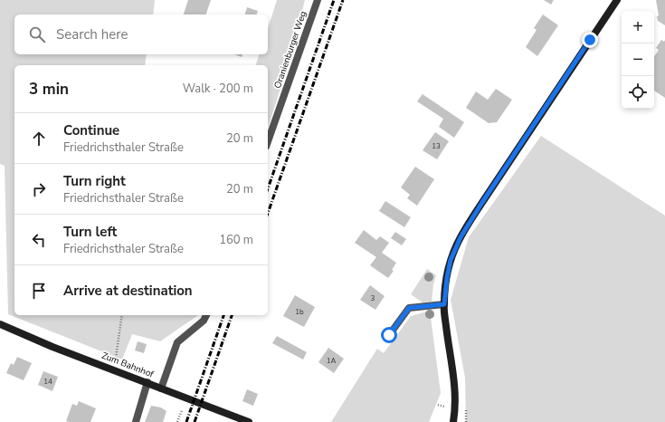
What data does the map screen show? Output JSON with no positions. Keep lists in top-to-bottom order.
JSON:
{
  "streets": {
    "street": ["Oranienburger Weg", "Zum Bahnhof"]
  },
  "house_numbers": [
    "13",
    "3",
    "1b",
    "1A",
    "14"
  ],
  "page": {
    "map_buttons": ["+", "−"],
    "search": "Search here",
    "heading": ["3 min", "Walk · 200 m"],
    "list": [
      ["Continue", "Friedrichsthaler Straße", "20 m"],
      ["Turn right", "Friedrichsthaler Straße", "20 m"],
      ["Turn left", "Friedrichsthaler Straße", "160 m"],
      "Arrive at destination"
    ]
  }
}
